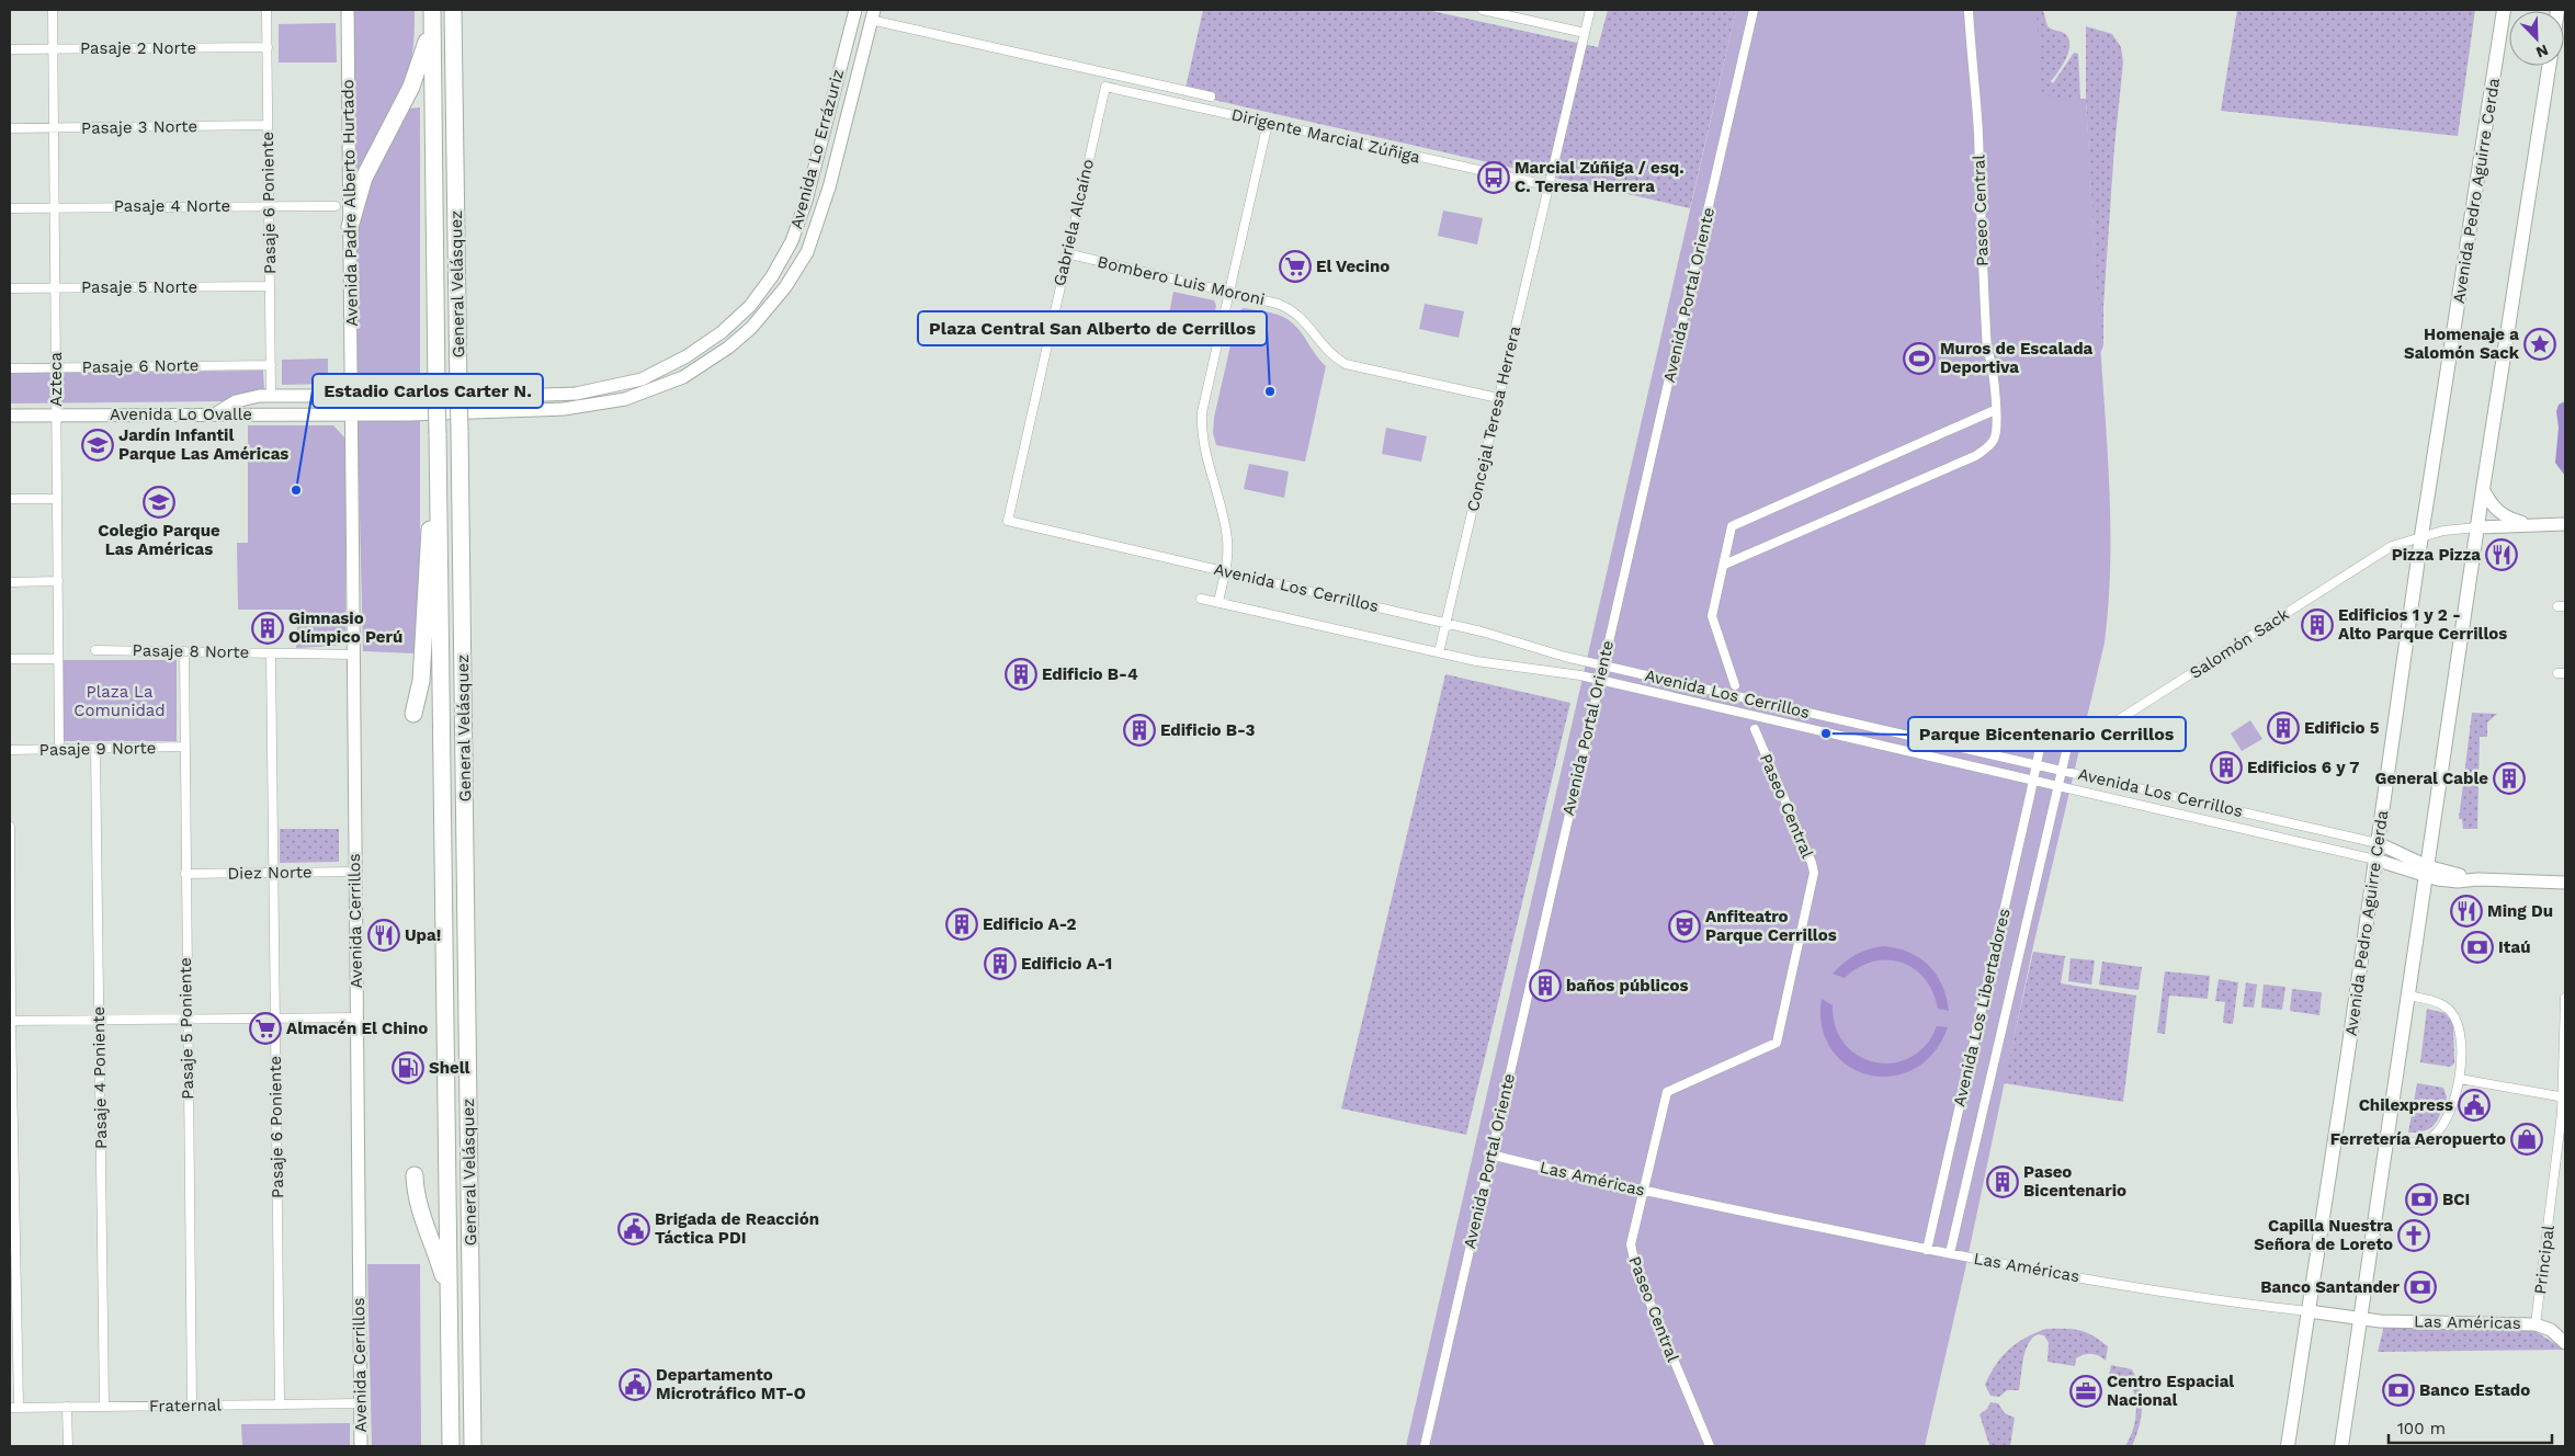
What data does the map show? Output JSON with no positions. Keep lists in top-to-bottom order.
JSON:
{
  "streets": {
    "highway": ["General Velásquez"],
    "main road": [
      "Avenida Lo Errázuriz",
      "Avenida Pedro Aguirre Cerda",
      "Avenida Padre Alberto Hurtado",
      "Avenida Lo Ovalle",
      "Avenida Los Cerrillos",
      "Salomón Sack",
      "Avenida Cerrillos",
      "Las Américas"
    ],
    "street": [
      "Pasaje 2 Norte",
      "Pasaje 3 Norte",
      "Dirigente Marcial Zúñiga",
      "Pasaje 6 Poniente",
      "Pasaje 4 Norte",
      "Paseo Central",
      "Gabriela Alcaíno",
      "Bombero Luis Moroni",
      "Pasaje 5 Norte",
      "Avenida Portal Oriente",
      "Pasaje 6 Norte",
      "Azteca",
      "Concejal Teresa Herrera",
      "Pasaje 8 Norte",
      "Pasaje 9 Norte",
      "Diez Norte",
      "Avenida Los Libertadores",
      "Pasaje 5 Poniente",
      "Pasaje 4 Poniente",
      "Principal",
      "Fraternal"
    ]
  },
  "crossings": [
    ["Pasaje 2 Norte", "Pasaje 6 Poniente"],
    ["Pasaje 2 Norte", "Azteca"],
    ["Pasaje 3 Norte", "Pasaje 6 Poniente"],
    ["Pasaje 3 Norte", "Azteca"],
    ["Dirigente Marcial Zúñiga", "Gabriela Alcaíno"],
    ["Dirigente Marcial Zúñiga", "Concejal Teresa Herrera"],
    ["Avenida Lo Errázuriz", "Pasaje 6 Poniente"],
    ["Avenida Lo Errázuriz", "Avenida Padre Alberto Hurtado"],
    ["Avenida Lo Errázuriz", "Avenida Lo Ovalle"],
    ["Avenida Lo Errázuriz", "Avenida Cerrillos"],
    ["Avenida Pedro Aguirre Cerda", "Avenida Los Cerrillos"],
    ["Avenida Pedro Aguirre Cerda", "Salomón Sack"],
    ["Avenida Pedro Aguirre Cerda", "Las Américas"],
    ["Pasaje 6 Poniente", "Pasaje 4 Norte"],
    ["Pasaje 6 Poniente", "Pasaje 5 Norte"],
    ["Pasaje 6 Poniente", "Pasaje 6 Norte"],
    ["Pasaje 6 Poniente", "Pasaje 8 Norte"],
    ["Pasaje 6 Poniente", "Diez Norte"],
    ["Pasaje 6 Poniente", "Fraternal"],
    ["Avenida Padre Alberto Hurtado", "Avenida Cerrillos"],
    ["Pasaje 4 Norte", "Azteca"],
    ["Paseo Central", "Las Américas"],
    ["Gabriela Alcaíno", "Bombero Luis Moroni"],
    ["Gabriela Alcaíno", "Avenida Los Cerrillos"],
    ["Bombero Luis Moroni", "Concejal Teresa Herrera"],
    ["Pasaje 5 Norte", "Azteca"],
    ["Avenida Portal Oriente", "Avenida Los Cerrillos"],
    ["Avenida Portal Oriente", "Las Américas"],
    ["Pasaje 6 Norte", "Azteca"],
    ["Azteca", "Avenida Lo Ovalle"],
    ["Azteca", "Pasaje 9 Norte"],
    ["Avenida Lo Ovalle", "Avenida Cerrillos"],
    ["Concejal Teresa Herrera", "Avenida Los Cerrillos"],
    ["Avenida Los Cerrillos", "Avenida Los Libertadores"],
    ["Salomón Sack", "Avenida Los Libertadores"],
    ["Pasaje 8 Norte", "Avenida Cerrillos"],
    ["Pasaje 8 Norte", "Pasaje 5 Poniente"],
    ["Pasaje 9 Norte", "Pasaje 5 Poniente"],
    ["Pasaje 9 Norte", "Pasaje 4 Poniente"],
    ["Diez Norte", "Avenida Cerrillos"],
    ["Diez Norte", "Pasaje 5 Poniente"],
    ["Avenida Cerrillos", "Fraternal"],
    ["Avenida Los Libertadores", "Las Américas"],
    ["Pasaje 5 Poniente", "Fraternal"],
    ["Pasaje 4 Poniente", "Fraternal"],
    ["Las Américas", "Principal"]
  ],
  "parks": ["Plaza La Comunidad"],
  "places": {
    "bus stop": ["Marcial Zúñiga / esq. C. Teresa Herrera"],
    "supermarket": ["El Vecino", "Almacén El Chino"],
    "place": ["Homenaje a Salomón Sack"],
    "sports": ["Muros de Escalada Deportiva"],
    "other": ["Plaza Central San Alberto de Cerrillos", "Estadio Carlos Carter N.", "Parque Bicentenario Cerrillos"],
    "school or university": ["Jardín Infantil Parque Las Américas", "Colegio Parque Las Américas"],
    "restaurant": ["Pizza Pizza", "Ming Du", "Upa!"],
    "building": [
      "Edificios 1 y 2 - Alto Parque Cerrillos",
      "Gimnasio Olímpico Perú",
      "Edificio B-4",
      "Edificio 5",
      "Edificio B-3",
      "Edificios 6 y 7",
      "General Cable",
      "Edificio A-2",
      "Edificio A-1",
      "baños públicos",
      "Paseo Bicentenario"
    ],
    "theatre": ["Anfiteatro Parque Cerrillos"],
    "bank": [
      "Itaú",
      "BCI",
      "Banco Santander",
      "Banco Estado"
    ],
    "fuel station": ["Shell"],
    "public building": ["Chilexpress", "Brigada de Reacción Táctica PDI", "Departamento Microtráfico MT-O"],
    "shop": ["Ferretería Aeropuerto"],
    "church": ["Capilla Nuestra Señora de Loreto"],
    "office": ["Centro Espacial Nacional"]
  },
  "scale_bar": "100 m",
  "north": "bottom right"
}
